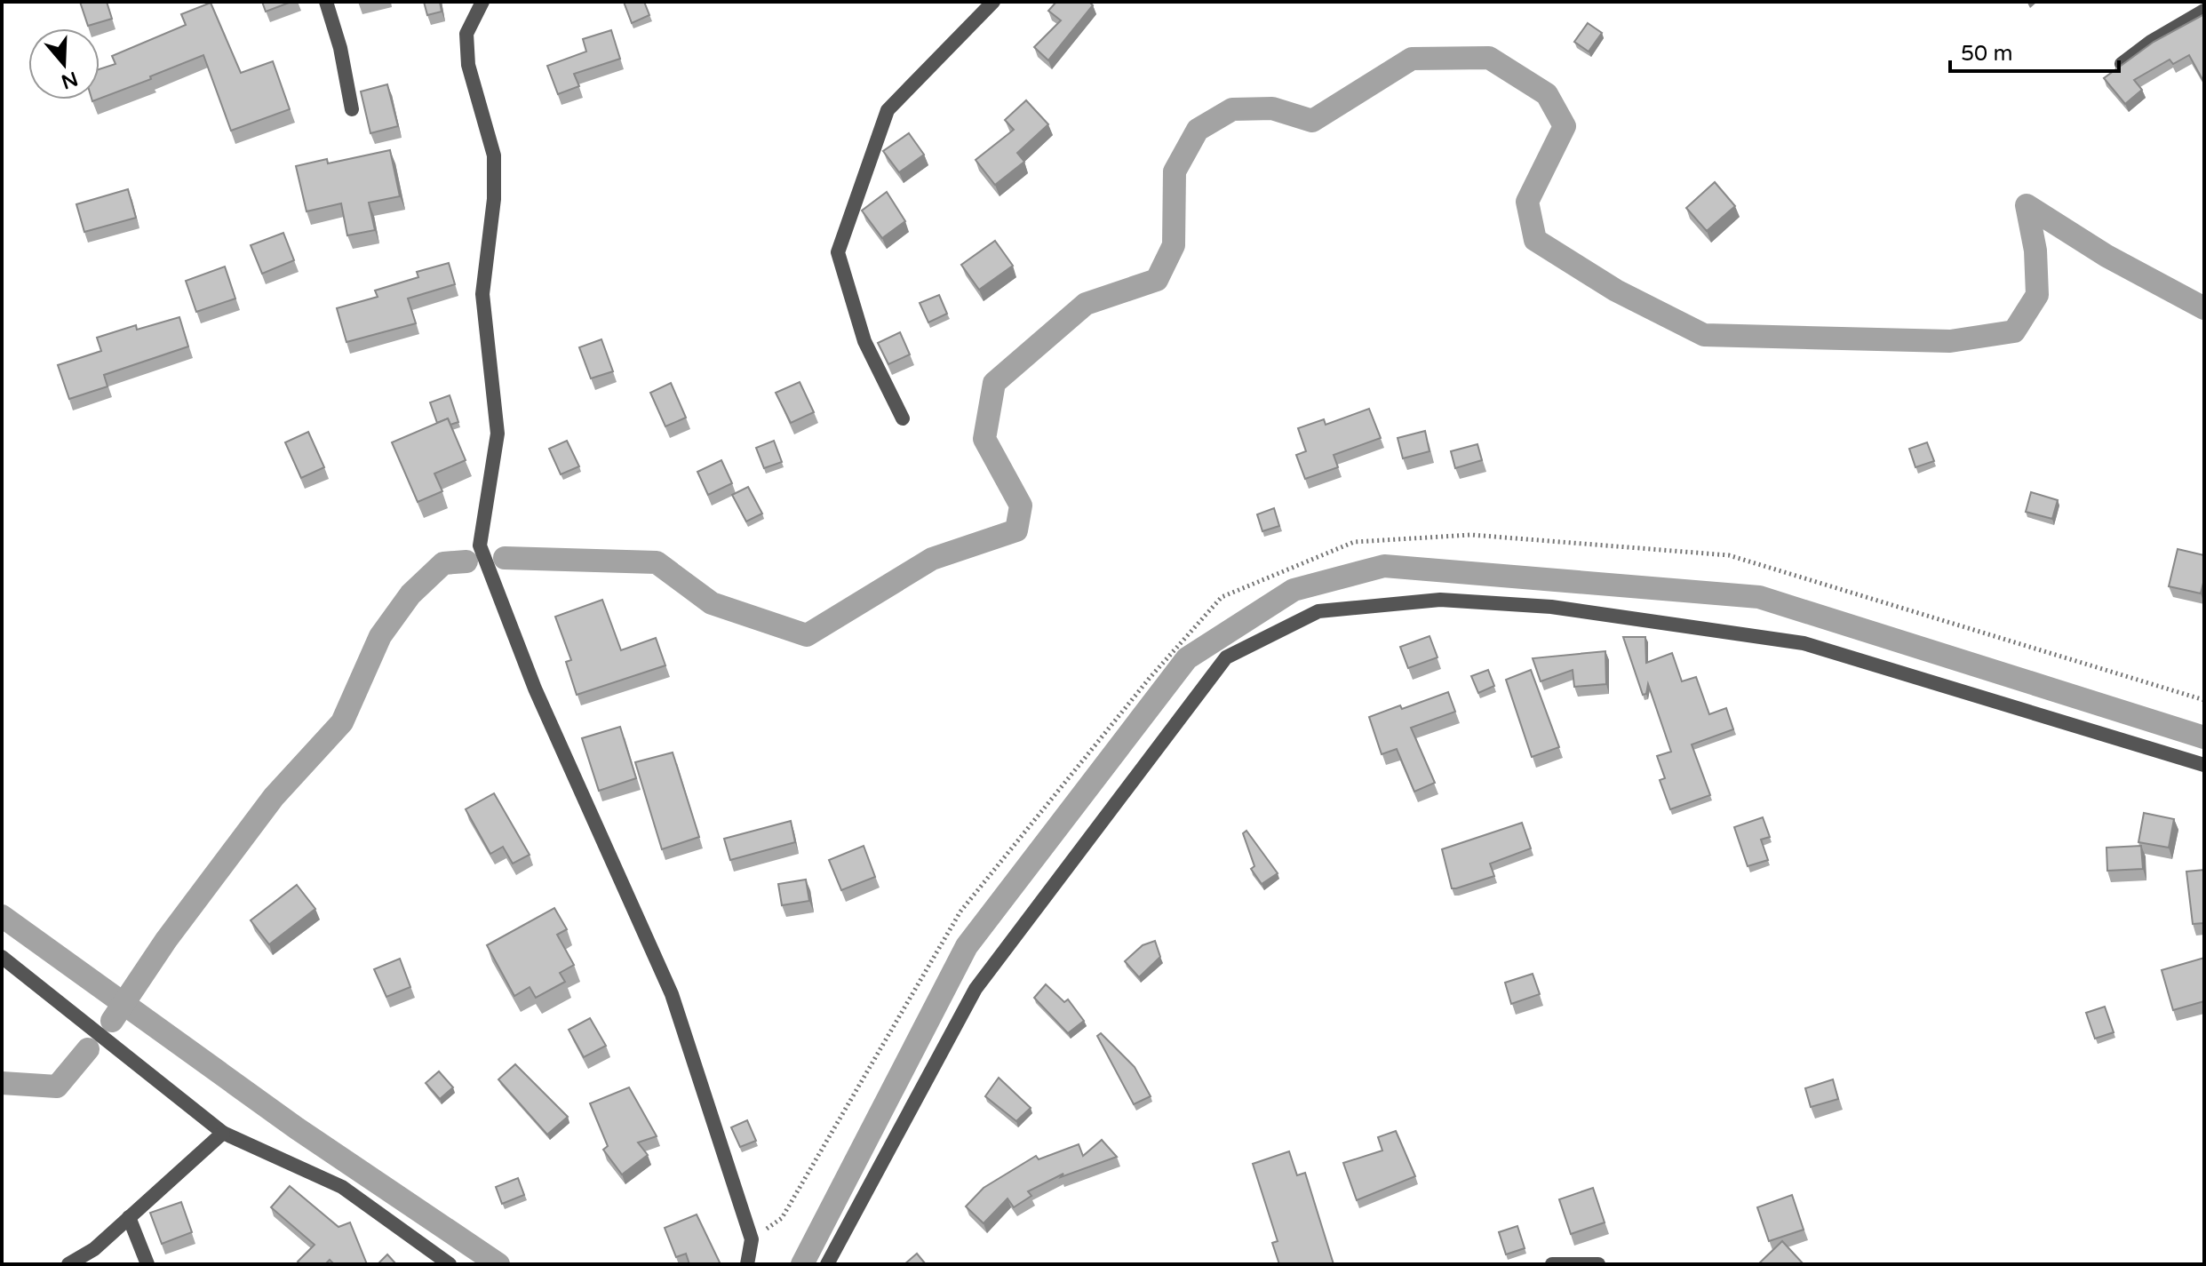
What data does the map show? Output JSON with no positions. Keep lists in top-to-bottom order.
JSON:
{
  "scale_bar": "50 m",
  "north": "bottom"
}
